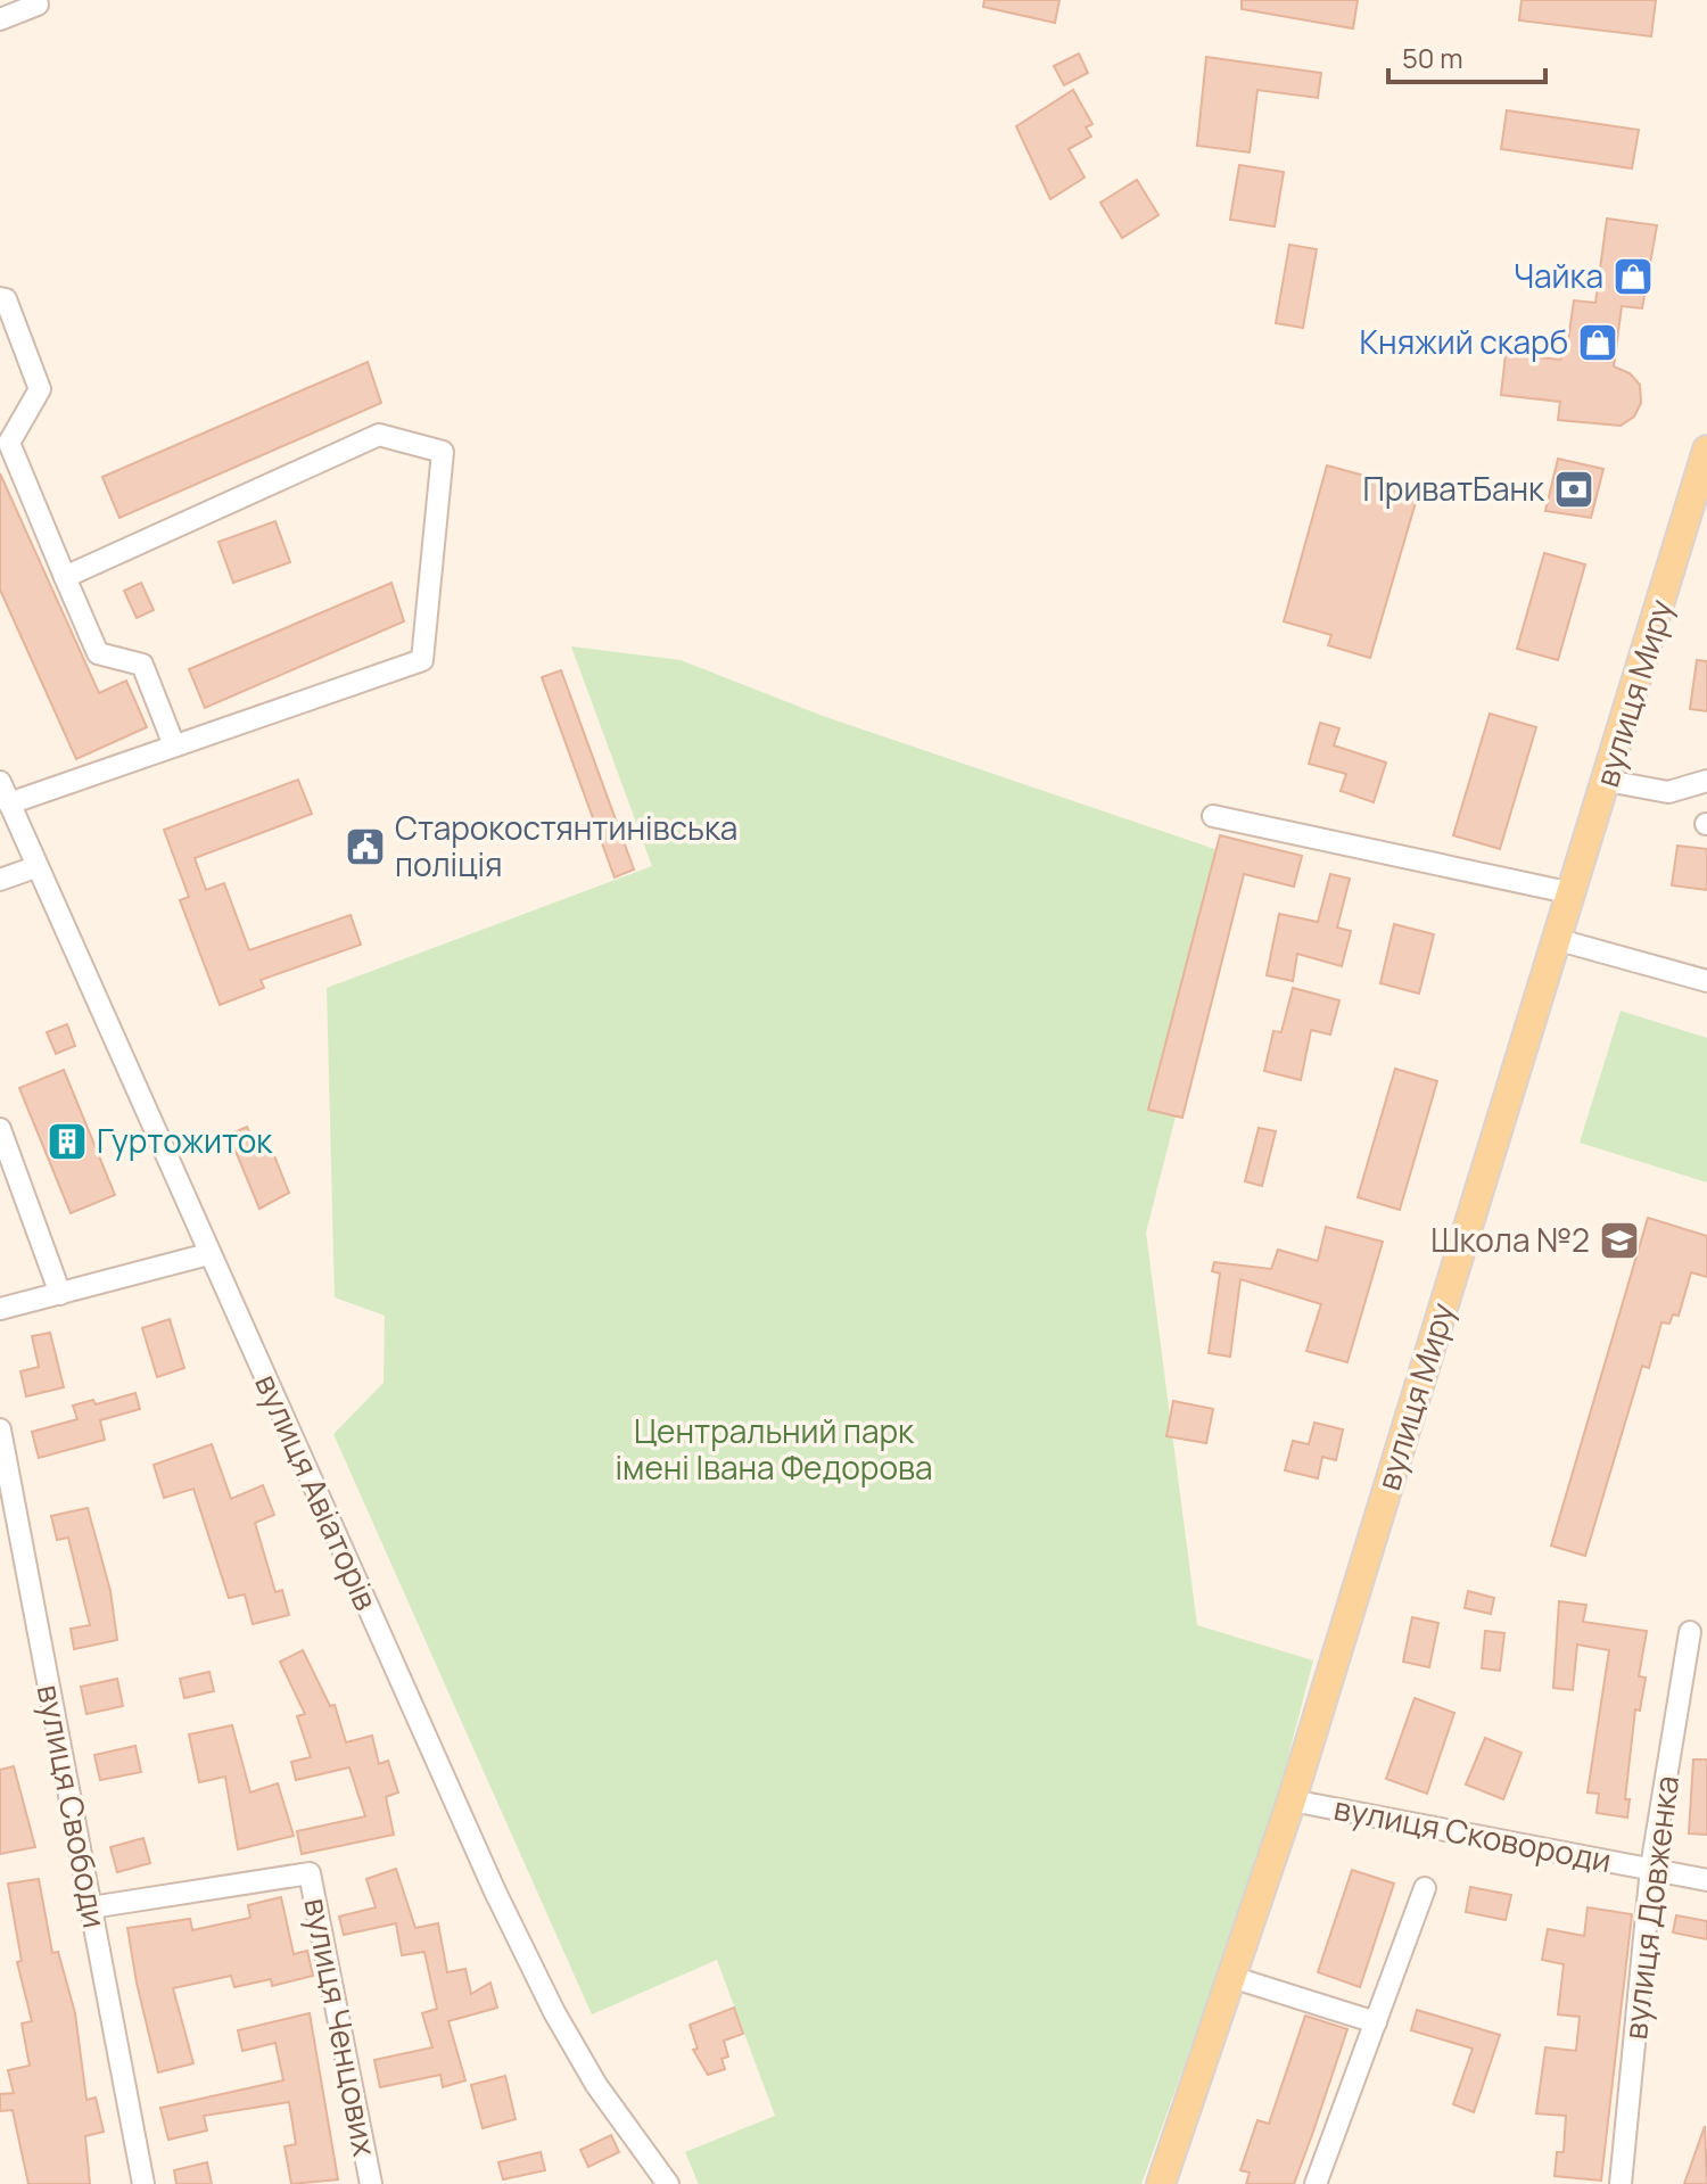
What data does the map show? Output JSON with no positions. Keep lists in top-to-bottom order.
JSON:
{
  "streets": {
    "main road": ["вулиця Миру"],
    "street": [
      "вулиця Авіаторів",
      "вулиця Свободи",
      "вулиця Сковороди",
      "вулиця Довженка",
      "вулиця Ченцових"
    ]
  },
  "crossings": [
    ["вулиця Миру", "вулиця Сковороди"],
    ["вулиця Свободи", "вулиця Ченцових"],
    ["вулиця Сковороди", "вулиця Довженка"]
  ],
  "parks": ["Центральний парк імені Івана Федорова"],
  "places": {
    "shop": ["Чайка", "Княжий скарб"],
    "bank": ["ПриватБанк"],
    "public building": ["Старокостянтинівська поліція"],
    "building": ["Гуртожиток"],
    "school or university": ["Школа №2"]
  },
  "scale_bar": "50 m"
}
